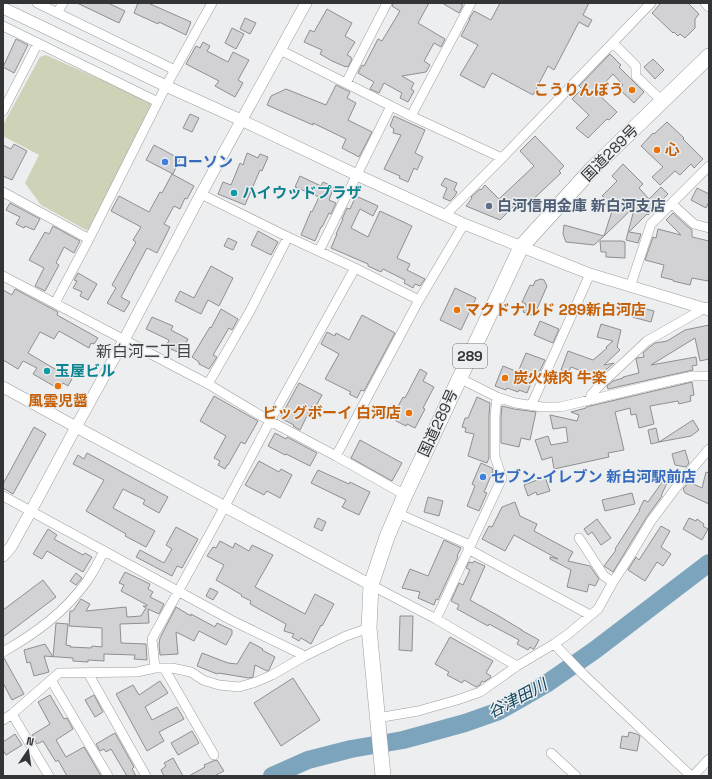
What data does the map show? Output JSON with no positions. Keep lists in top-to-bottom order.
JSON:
{
  "streets": {
    "highway": ["国道289号", "289"]
  },
  "districts": ["新白河二丁目"],
  "water": ["谷津田川"],
  "places": [
    "こうりんぼう",
    "心",
    "ローソン",
    "ハイウッドプラザ",
    "白河信用金庫 新白河支店",
    "マクドナルド 289新白河店",
    "玉屋ビル",
    "炭火焼肉 牛楽",
    "風雲児醤",
    "ビッグボーイ 白河店",
    "セブン‐イレブン 新白河駅前店"
  ],
  "north": "top"
}
